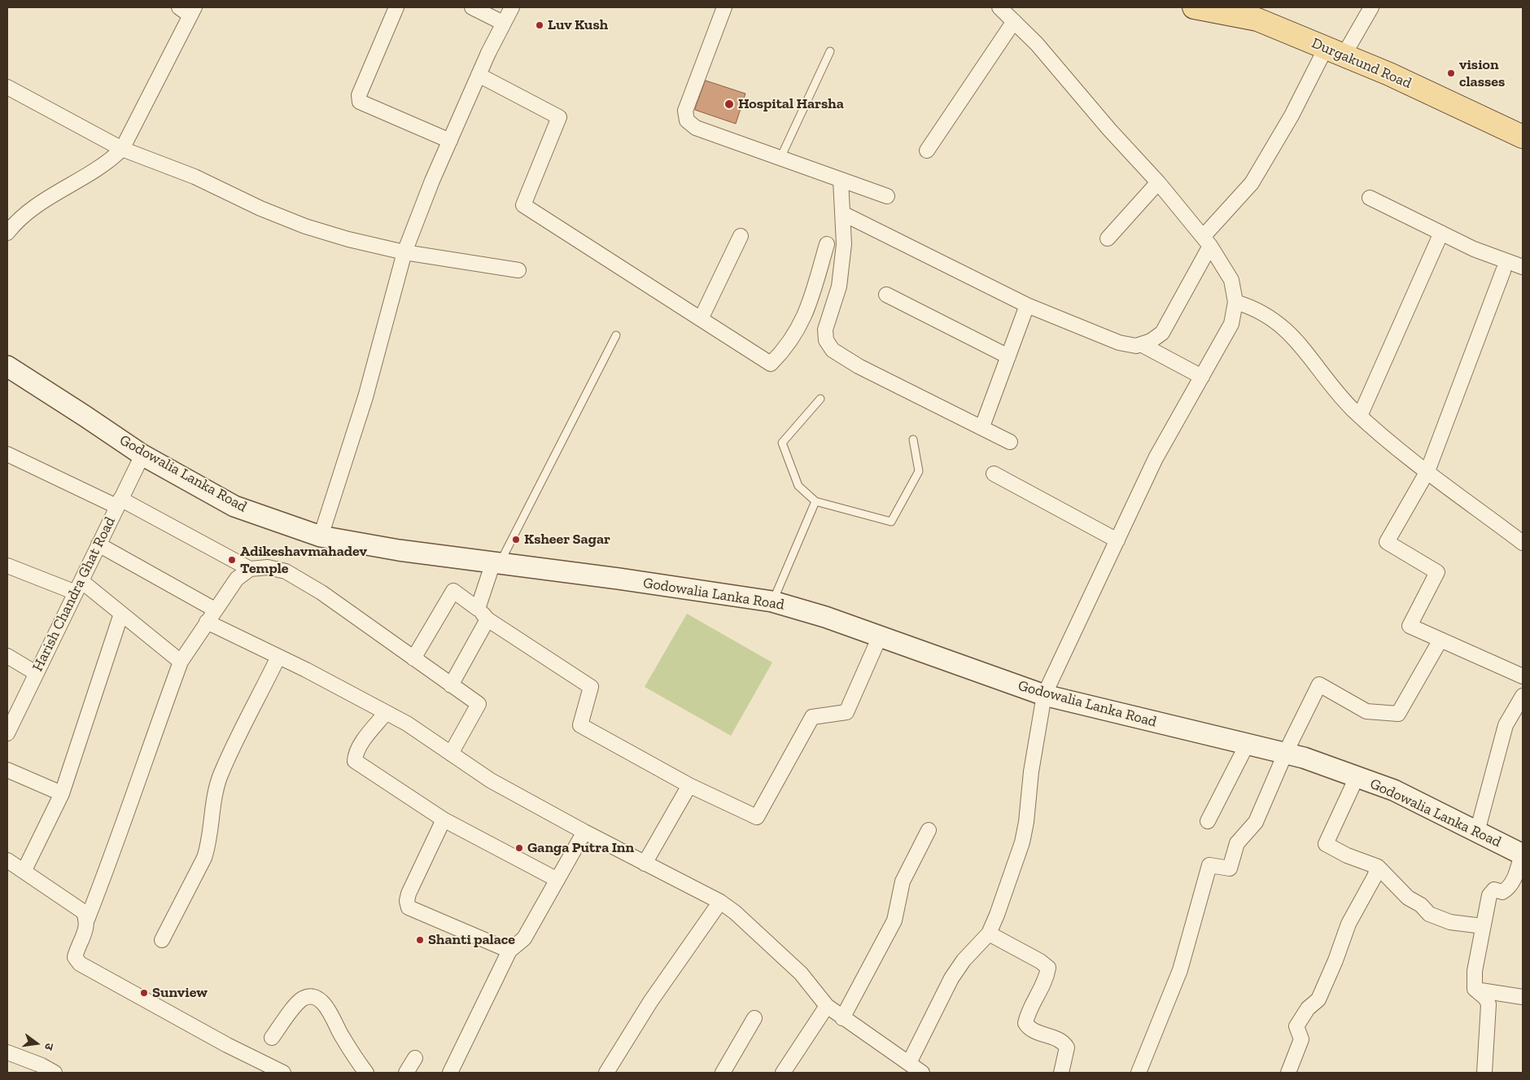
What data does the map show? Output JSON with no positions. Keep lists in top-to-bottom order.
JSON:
{
  "streets": {
    "main road": ["Durgakund Road"],
    "street": ["Godowalia Lanka Road", "Harish Chandra Ghat Road"]
  },
  "crossings": [
    ["Godowalia Lanka Road", "Harish Chandra Ghat Road"]
  ],
  "places": [
    "Luv Kush",
    "vision classes",
    "Hospital Harsha",
    "Ksheer Sagar",
    "Adikeshavmahadev Temple",
    "Ganga Putra Inn",
    "Shanti palace",
    "Sunview"
  ],
  "north": "right"
}
